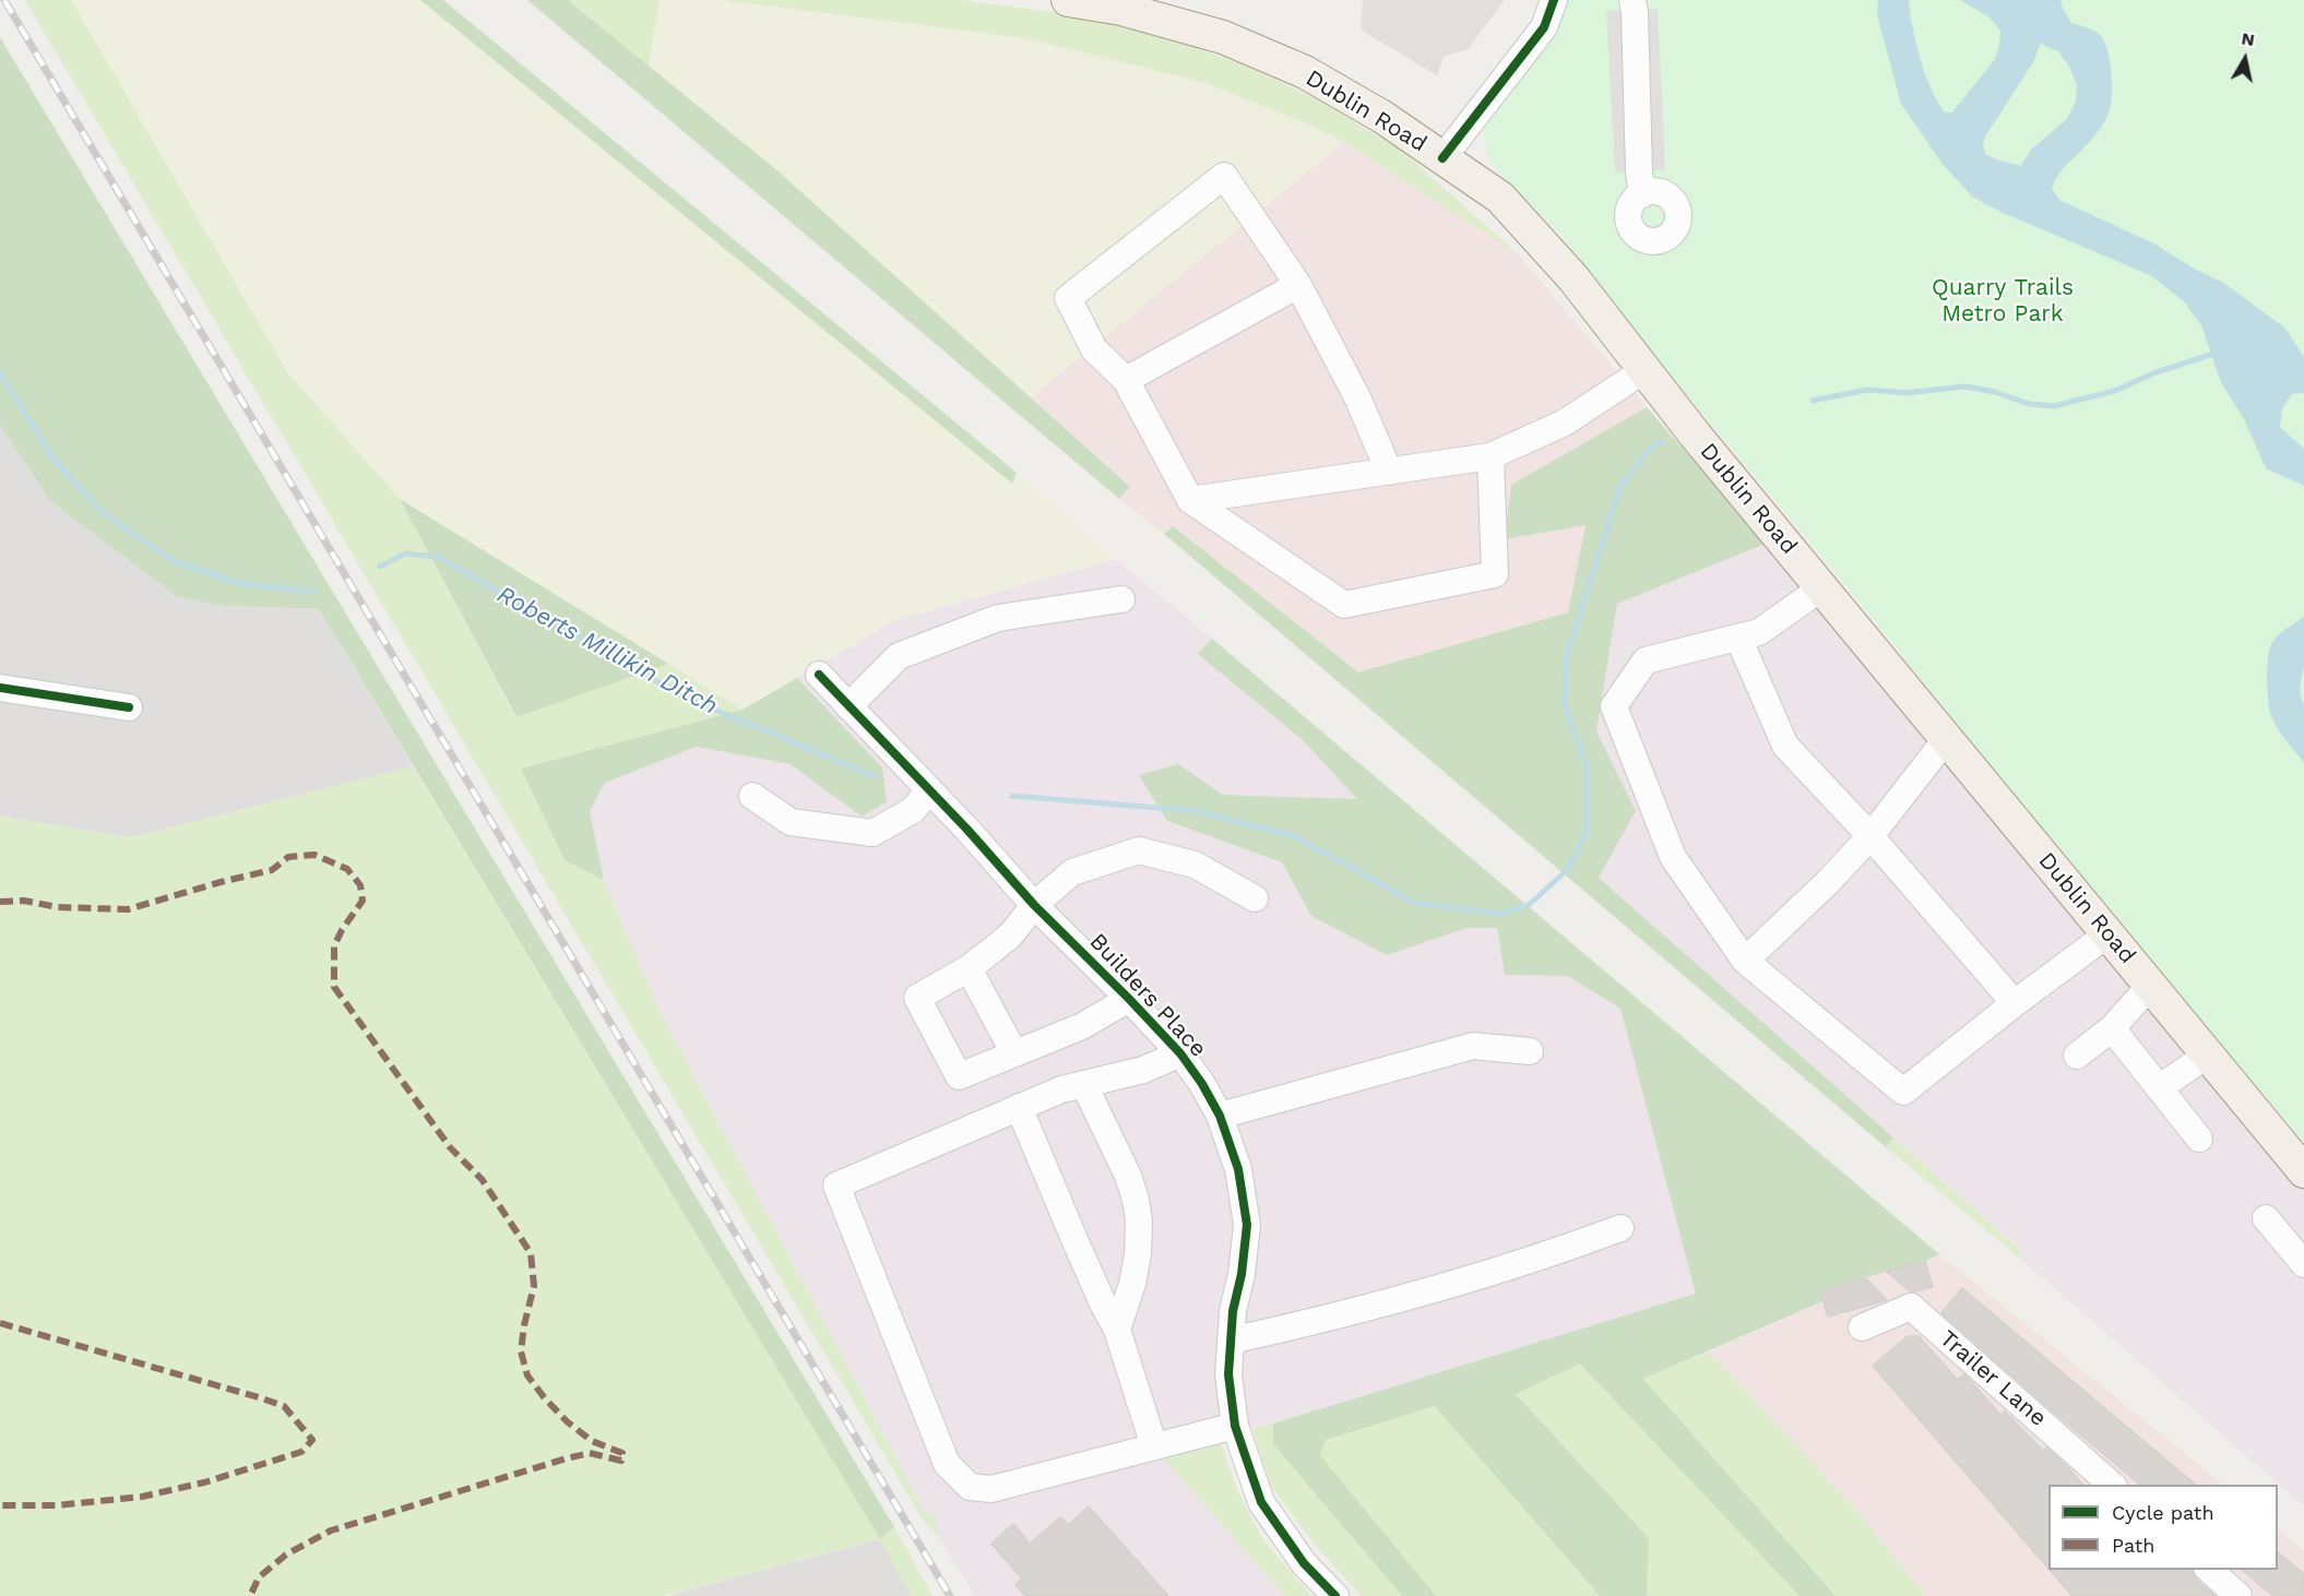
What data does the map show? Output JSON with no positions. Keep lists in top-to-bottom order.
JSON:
{
  "streets": {
    "main road": ["Dublin Road"],
    "street": ["Builders Place", "Trailer Lane"]
  },
  "water": ["Roberts Millikin Ditch"],
  "parks": ["Quarry Trails Metro Park"],
  "legend": ["Cycle path", "Path"],
  "north": "top"
}
